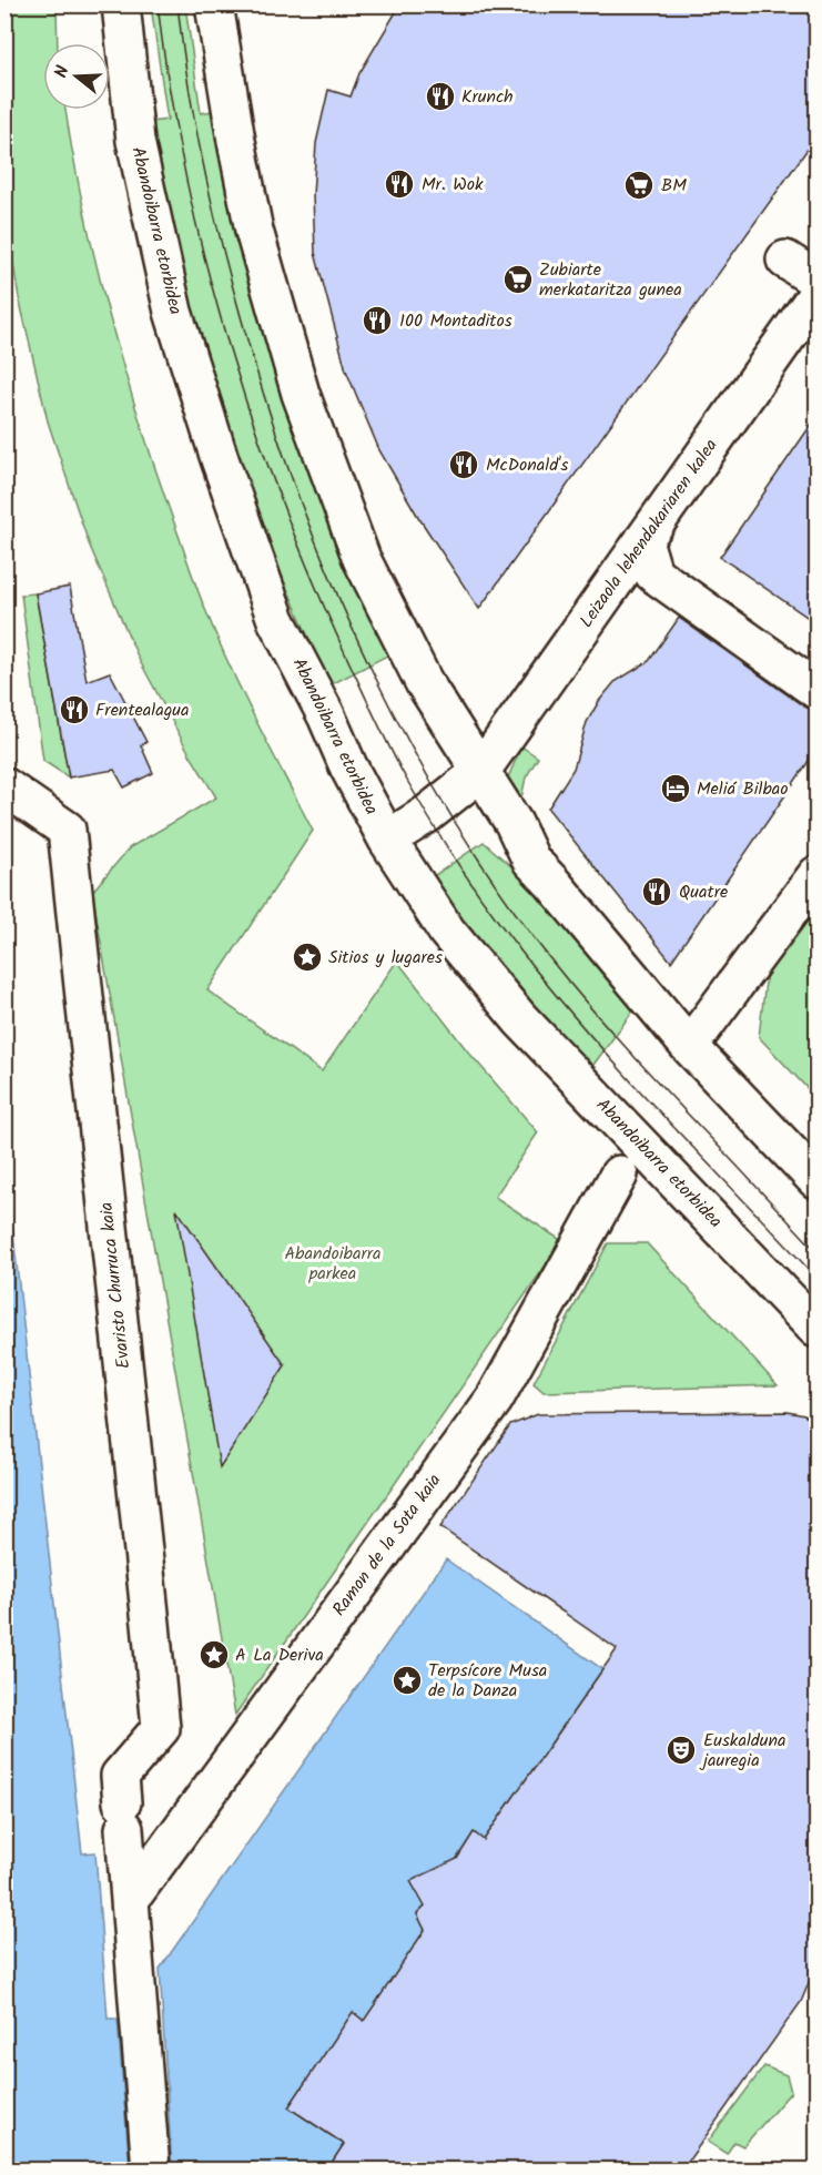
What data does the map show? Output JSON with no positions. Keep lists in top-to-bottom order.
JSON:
{
  "streets": {
    "street": [
      "Abandoibarra etorbidea",
      "Leizaola lehendakariaren kalea",
      "Evaristo Churruca kaia",
      "Ramon de la Sota kaia"
    ]
  },
  "crossings": [
    ["Abandoibarra etorbidea", "Leizaola lehendakariaren kalea"],
    ["Evaristo Churruca kaia", "Ramon de la Sota kaia"]
  ],
  "parks": ["Abandoibarra parkea"],
  "places": {
    "restaurant": [
      "Krunch",
      "Mr. Wok",
      "100 Montaditos",
      "McDonald's",
      "Frentealagua",
      "Quatre"
    ],
    "supermarket": ["BM", "Zubiarte merkataritza gunea"],
    "hotel": ["Meliá Bilbao"],
    "place": ["Sitios y lugares", "A La Deriva", "Terpsícore Musa de la Danza"],
    "theatre": ["Euskalduna jauregia"]
  },
  "north": "left"
}
